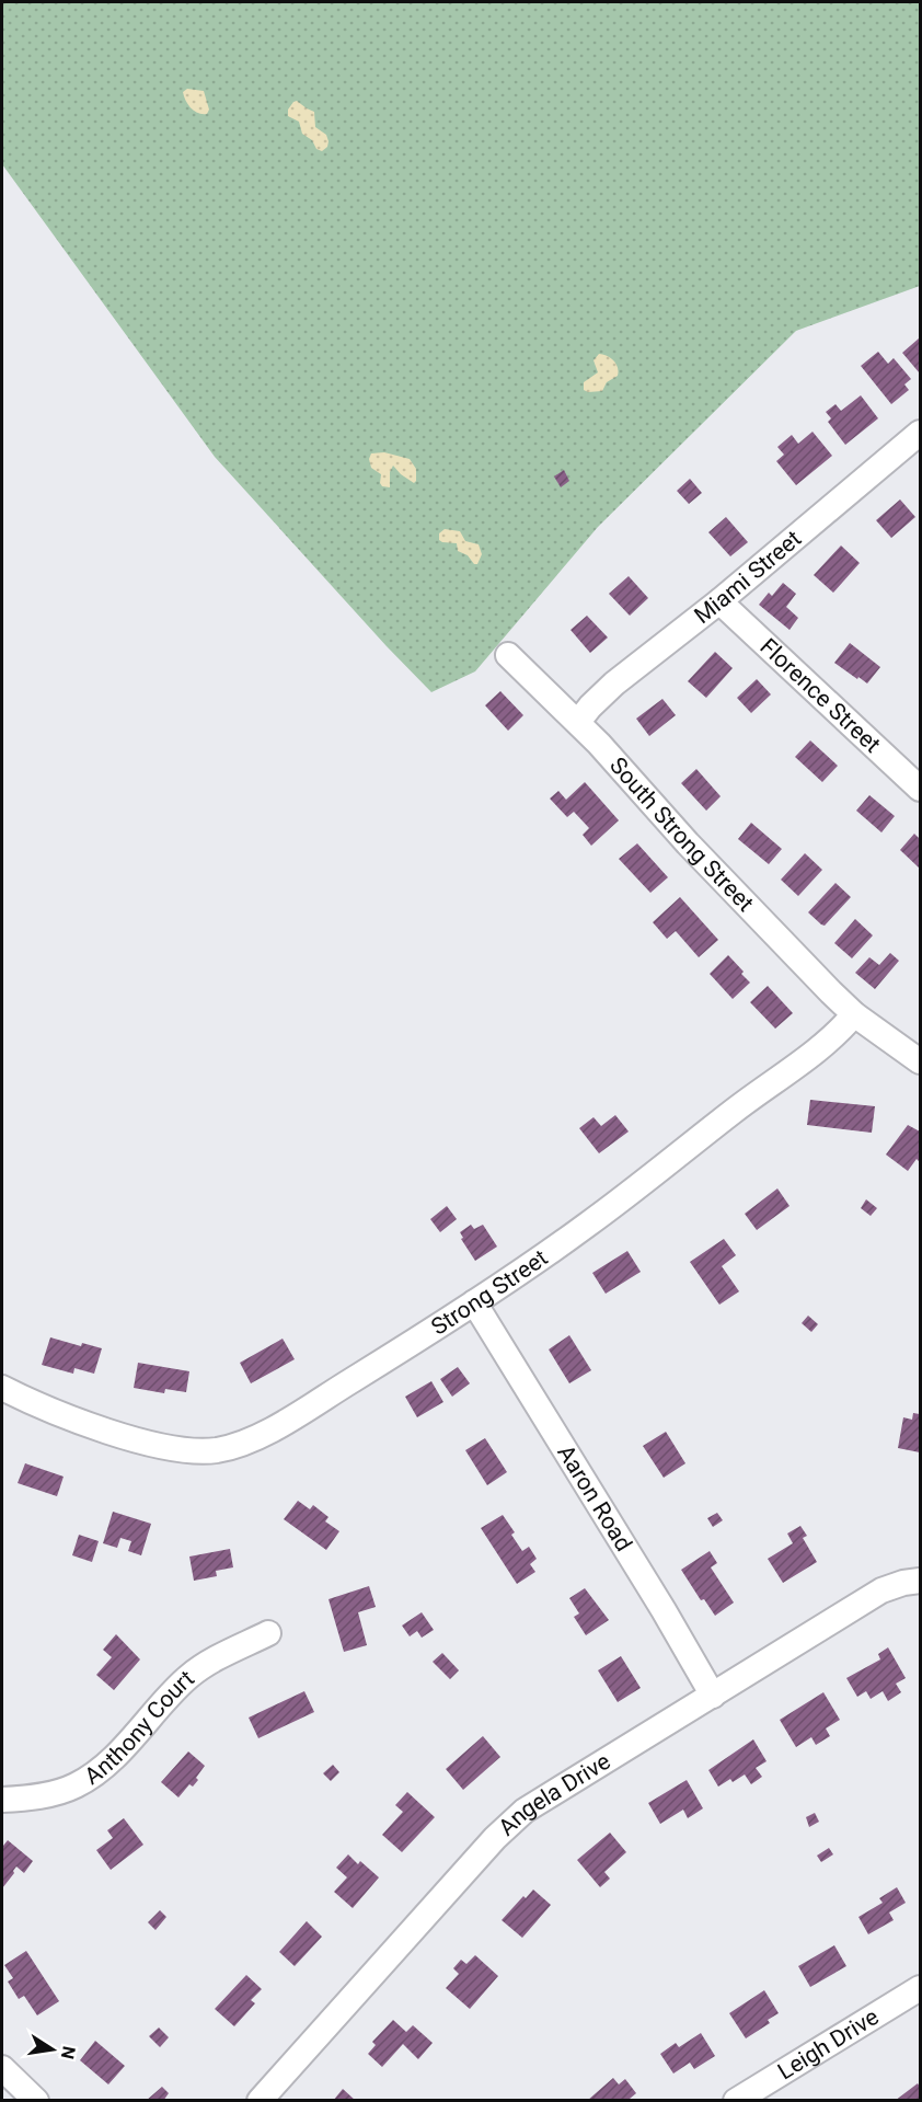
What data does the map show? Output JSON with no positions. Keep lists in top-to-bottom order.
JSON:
{
  "streets": {
    "street": [
      "Miami Street",
      "Florence Street",
      "South Strong Street",
      "Strong Street",
      "Aaron Road",
      "Anthony Court",
      "Angela Drive",
      "Leigh Drive"
    ]
  },
  "crossings": [
    ["Miami Street", "Florence Street"],
    ["Miami Street", "South Strong Street"],
    ["South Strong Street", "Strong Street"],
    ["Strong Street", "Aaron Road"],
    ["Aaron Road", "Angela Drive"]
  ],
  "north": "right"
}
